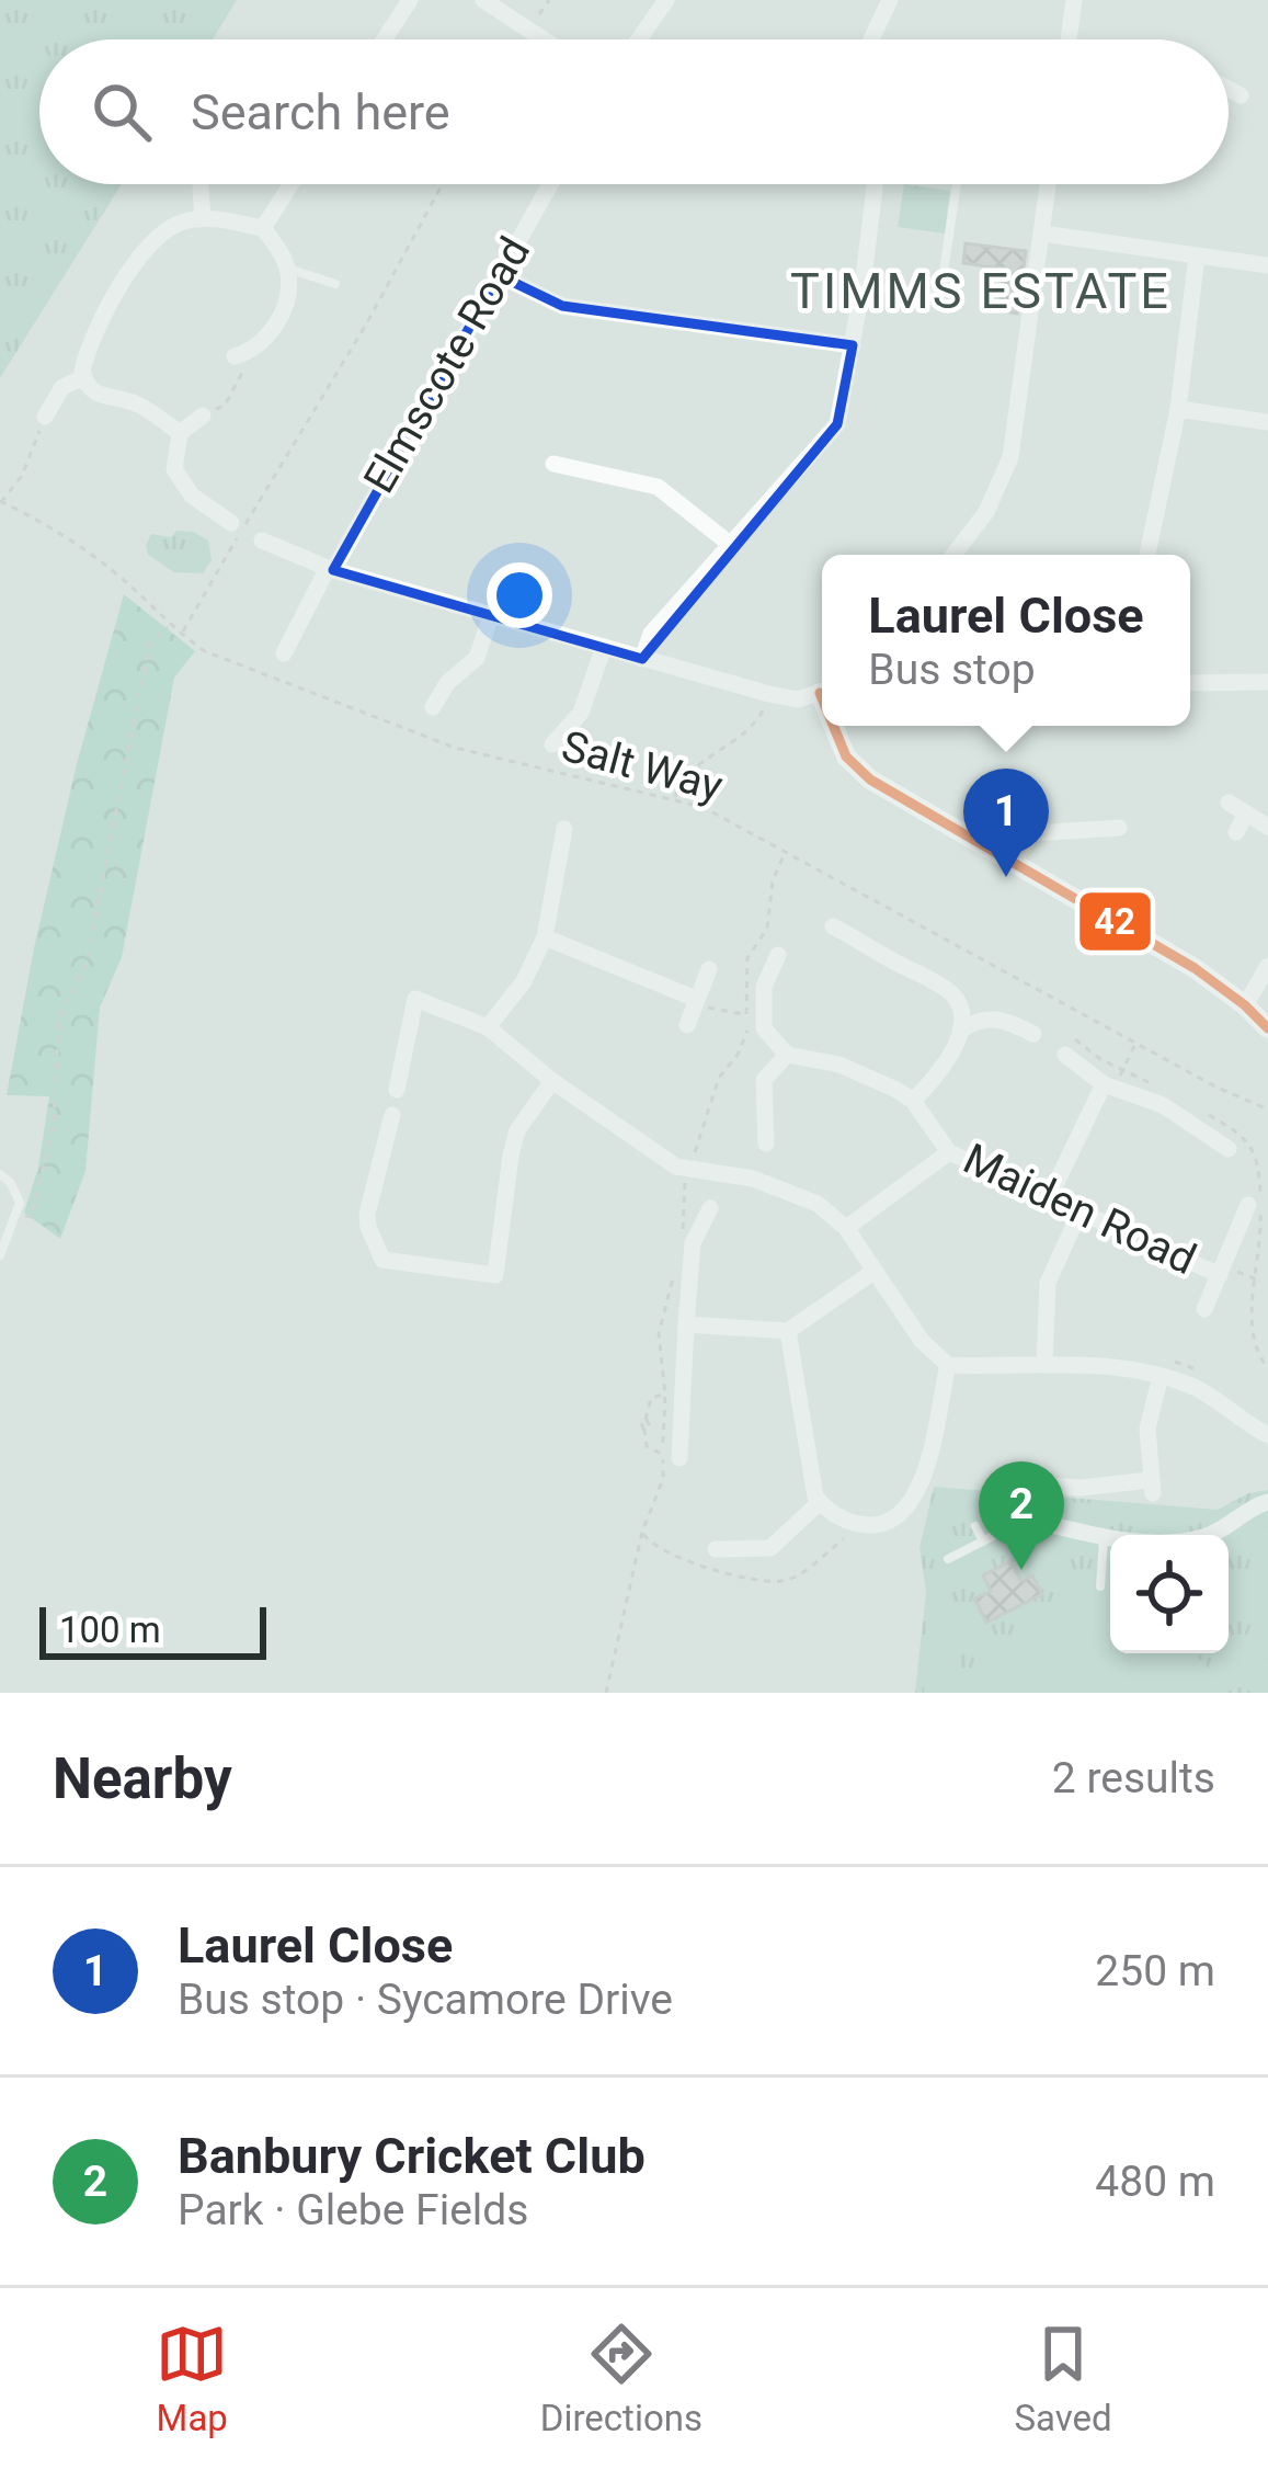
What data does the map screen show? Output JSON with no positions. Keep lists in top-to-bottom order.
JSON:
{
  "streets": {
    "street": ["Elmscote Road", "Maiden Road"],
    "path": ["Salt Way"]
  },
  "districts": ["TIMMS ESTATE"],
  "lines": ["transit line 42"],
  "scale_bar": "100 m",
  "page": {
    "search": "Search here",
    "popup": ["Laurel Close", "Bus stop"],
    "pins": ["1", "2"],
    "scale": "100 m",
    "heading": ["Nearby", "2 results"],
    "list": [
      {
        "mark": "1",
        "name": "Laurel Close",
        "note": "Bus stop · Sycamore Drive",
        "value": "250 m"
      },
      {
        "mark": "2",
        "name": "Banbury Cricket Club",
        "note": "Park · Glebe Fields",
        "value": "480 m"
      }
    ],
    "nav": ["Map", "Directions", "Saved"]
  }
}
